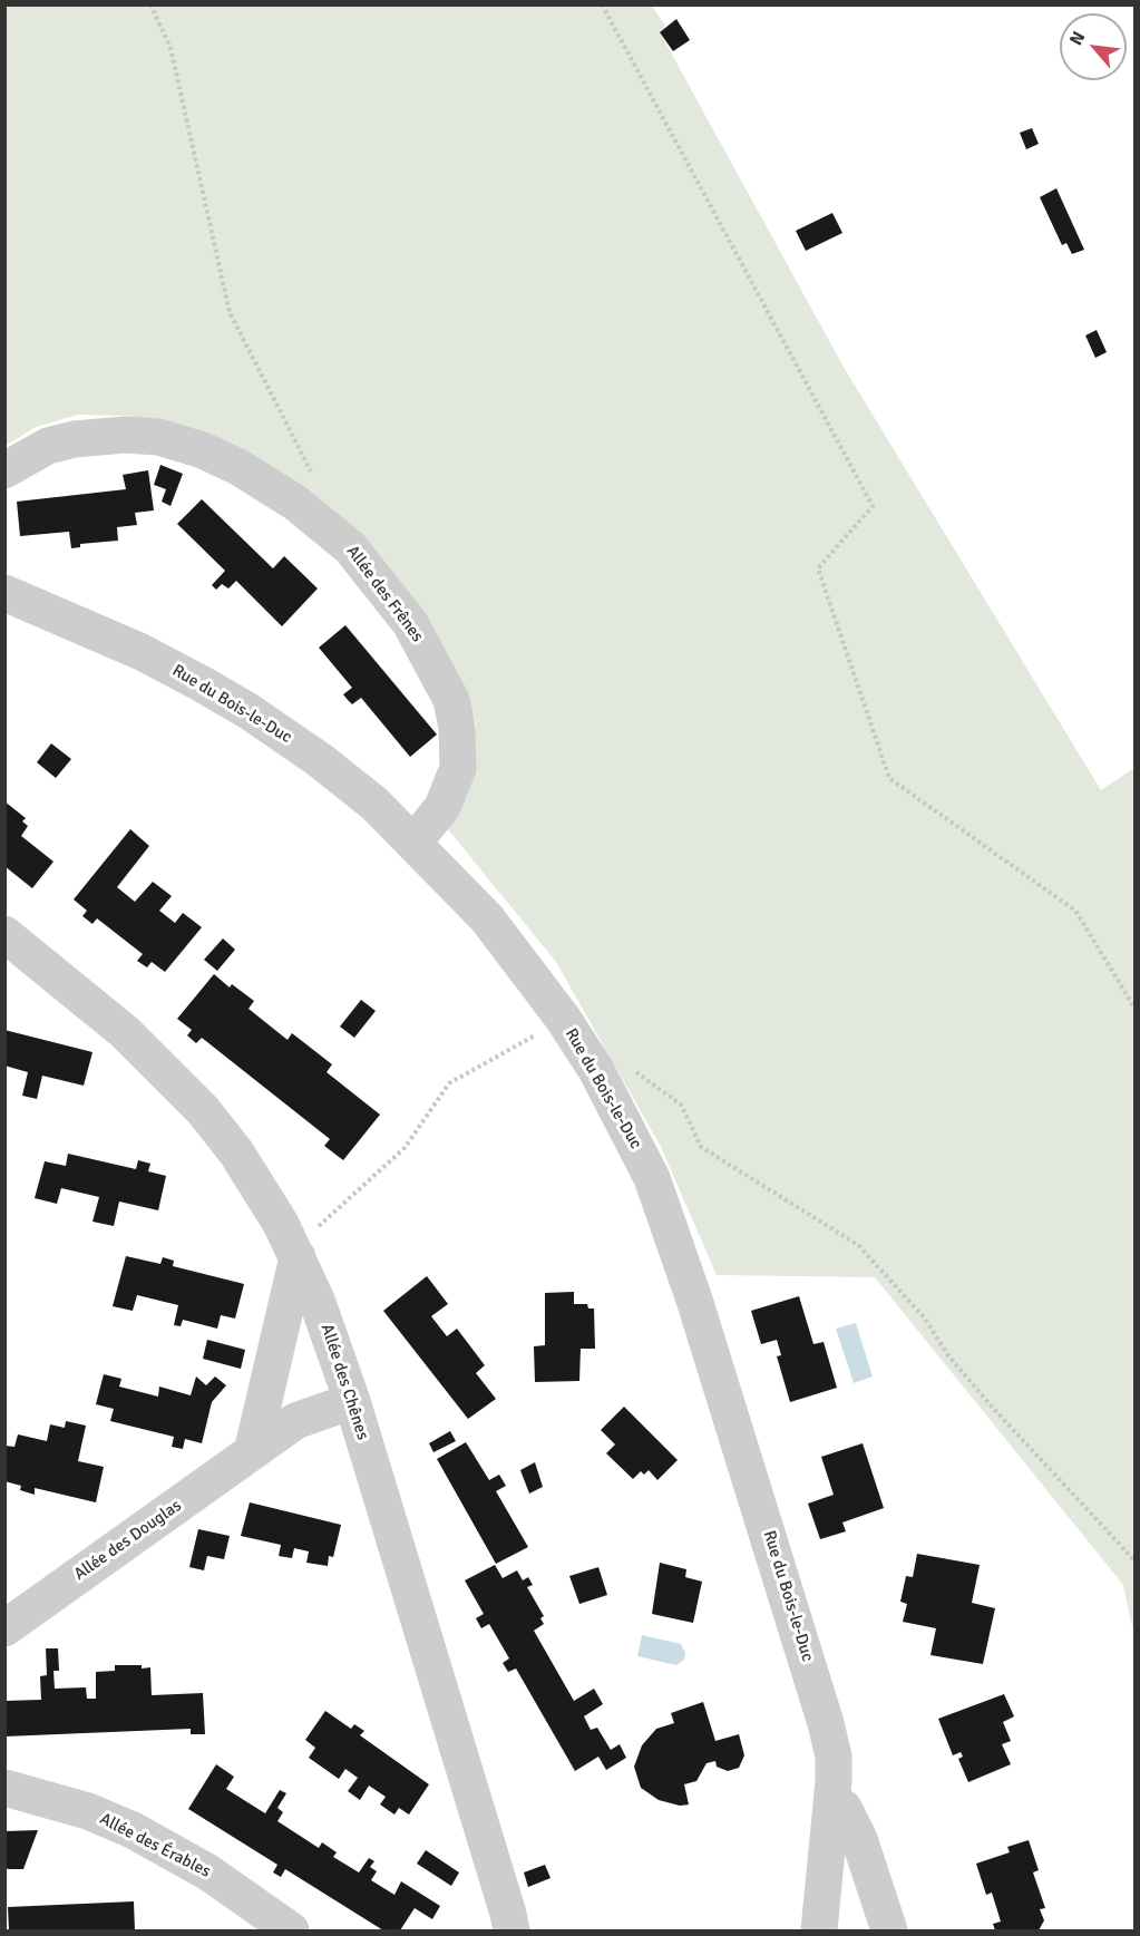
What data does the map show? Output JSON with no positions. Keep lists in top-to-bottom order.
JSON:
{
  "streets": {
    "street": [
      "Allée des Frênes",
      "Rue du Bois-le-Duc",
      "Allée des Chênes",
      "Allée des Douglas",
      "Allée des Érables"
    ]
  },
  "crossings": [
    ["Allée des Frênes", "Rue du Bois-le-Duc"],
    ["Allée des Chênes", "Allée des Douglas"]
  ],
  "north": "top left"
}
